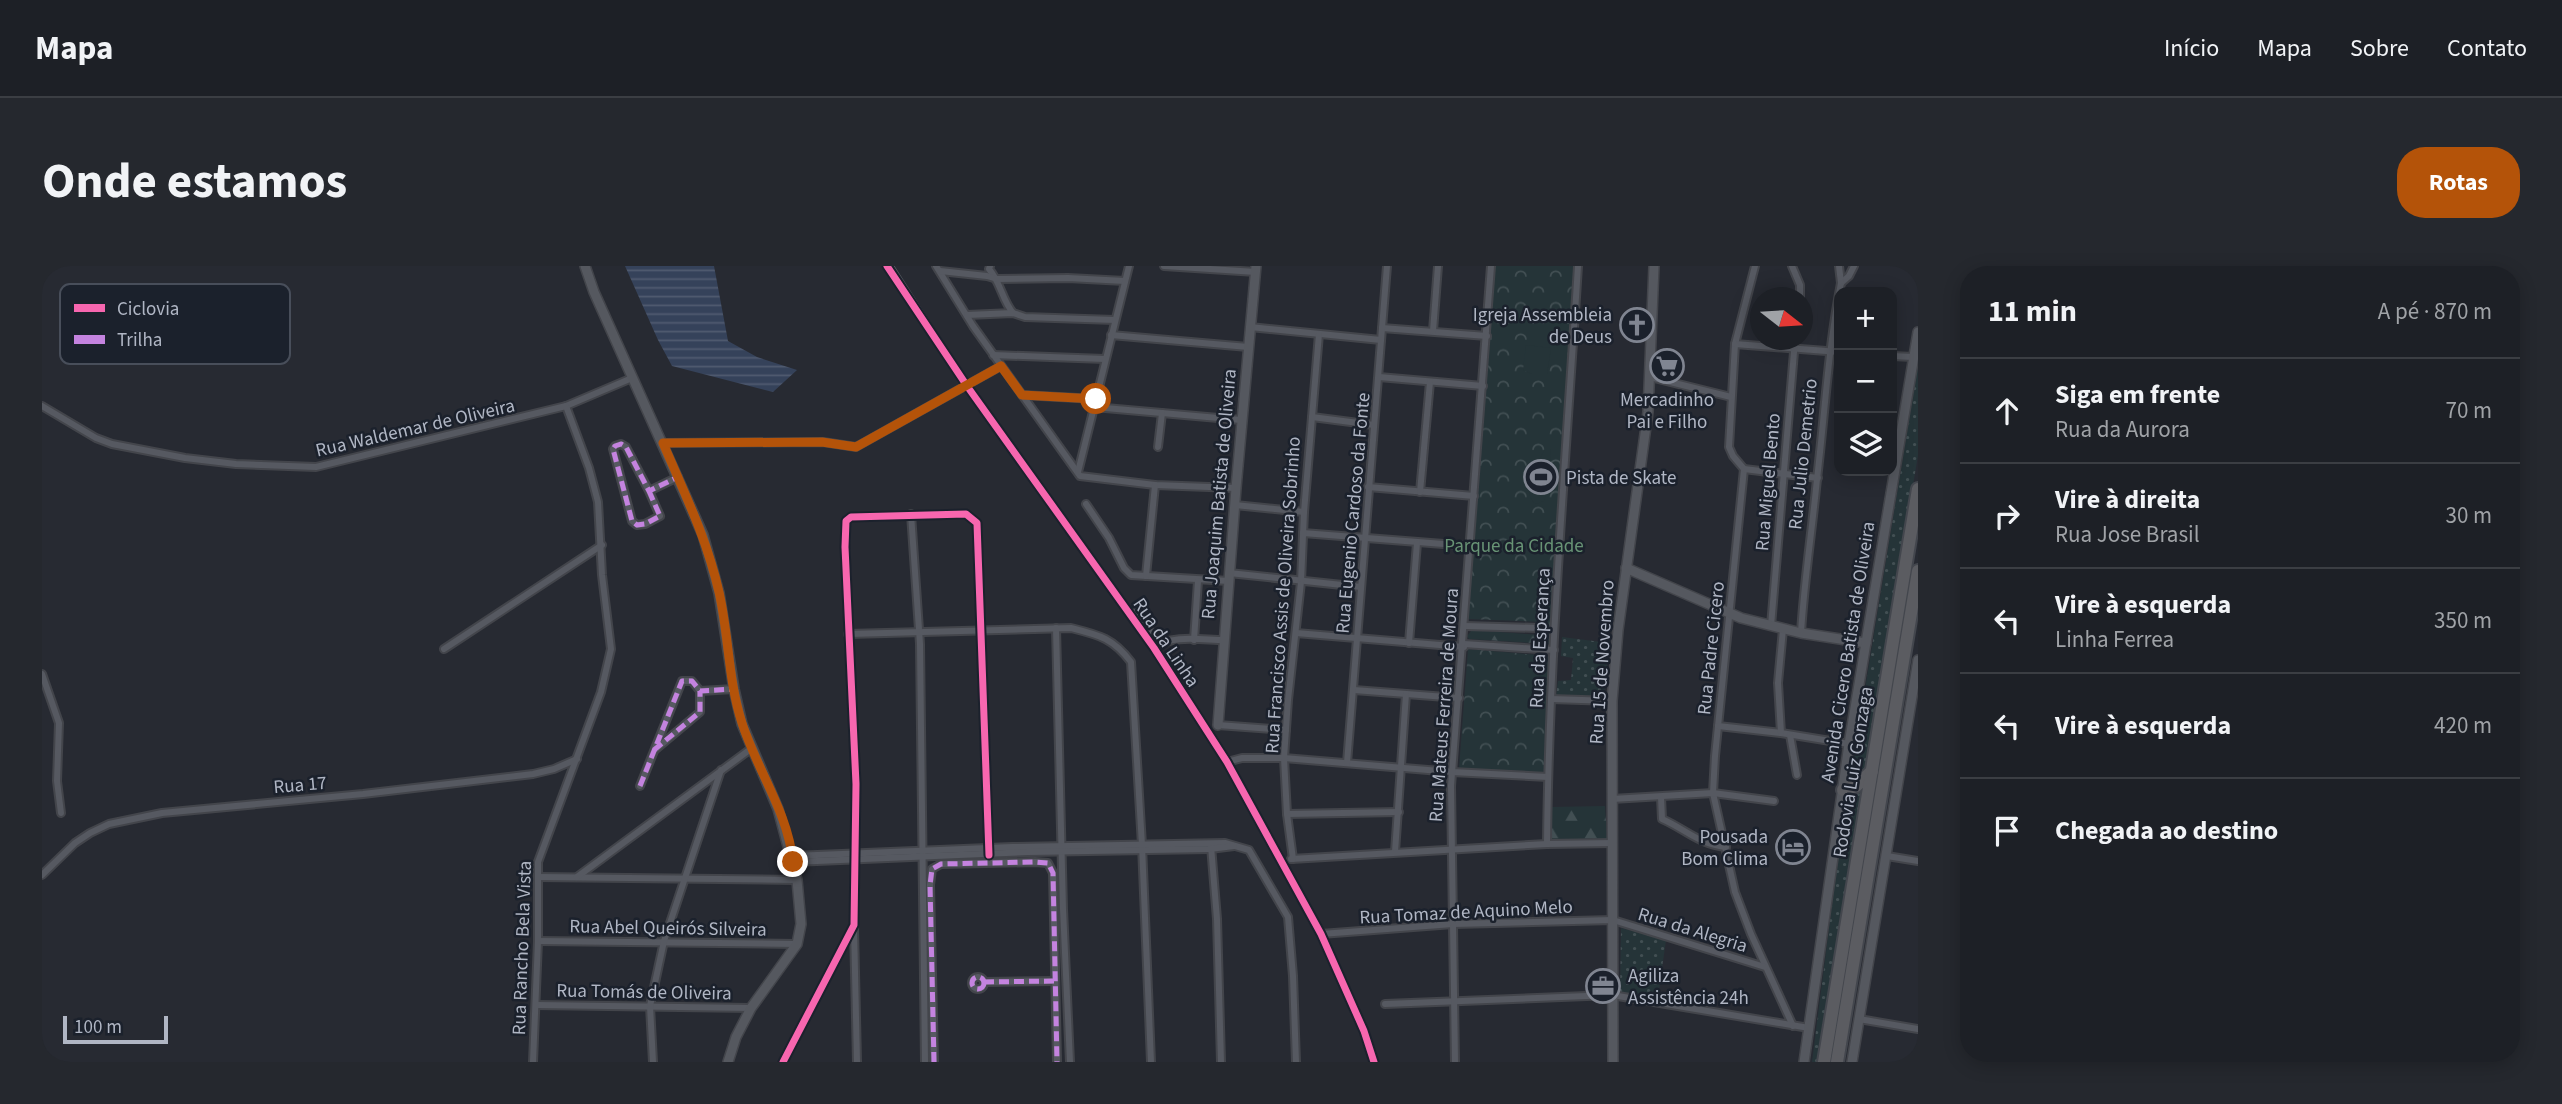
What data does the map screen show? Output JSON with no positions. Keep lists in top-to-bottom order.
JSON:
{
  "streets": {
    "highway": ["Rodovia Luiz Gonzaga"],
    "main road": ["Rua Joaquim Batista de Oliveira", "Avenida Cicero Batista de Oliveira", "Rua 15 de Novembro"],
    "street": [
      "Rua Waldemar de Oliveira",
      "Rua Julio Demetrio",
      "Rua Miguel Bento",
      "Rua Eugenio Cardoso da Fonte",
      "Rua Francisco Assis de Oliveira Sobrinho",
      "Rua da Esperança",
      "Rua da Linha",
      "Rua Padre Cicero",
      "Rua Mateus Ferreira de Moura",
      "Rua 17",
      "Rua Tomaz de Aquino Melo",
      "Rua Abel Queirós Silveira",
      "Rua da Alegria",
      "Rua Rancho Bela Vista",
      "Rua Tomás de Oliveira"
    ]
  },
  "crossings": [
    ["Rua Waldemar de Oliveira", "Rua Rancho Bela Vista"],
    ["Rua da Linha", "Rua Tomaz de Aquino Melo"],
    ["Rua Padre Cicero", "Rua da Alegria"],
    ["Rua 15 de Novembro", "Rua Tomaz de Aquino Melo"],
    ["Rua 15 de Novembro", "Rua da Alegria"],
    ["Rua Mateus Ferreira de Moura", "Rua Tomaz de Aquino Melo"],
    ["Rua 17", "Rua Rancho Bela Vista"],
    ["Rua Tomaz de Aquino Melo", "Rua da Alegria"],
    ["Rua Abel Queirós Silveira", "Rua Rancho Bela Vista"],
    ["Rua Rancho Bela Vista", "Rua Tomás de Oliveira"]
  ],
  "parks": ["Parque da Cidade"],
  "places": {
    "church": ["Igreja Assembleia de Deus"],
    "supermarket": ["Mercadinho Pai e Filho"],
    "sports": ["Pista de Skate"],
    "hotel": ["Pousada Bom Clima"],
    "office": ["Agiliza Assistência 24h"]
  },
  "legend": ["Ciclovia", "Trilha"],
  "scale_bar": "100 m",
  "north": "right",
  "page": {
    "header": "Mapa",
    "nav": [
      "Início",
      "Mapa",
      "Sobre",
      "Contato"
    ],
    "title": "Onde estamos",
    "buttons": "Rotas",
    "heading": ["11 min", "A pé · 870 m"],
    "map_buttons": ["+", "−"],
    "list": [
      ["Siga em frente", "Rua da Aurora", "70 m"],
      ["Vire à direita", "Rua Jose Brasil", "30 m"],
      ["Vire à esquerda", "Linha Ferrea", "350 m"],
      ["Vire à esquerda", "420 m"],
      "Chegada ao destino"
    ],
    "scale": "100 m"
  }
}
